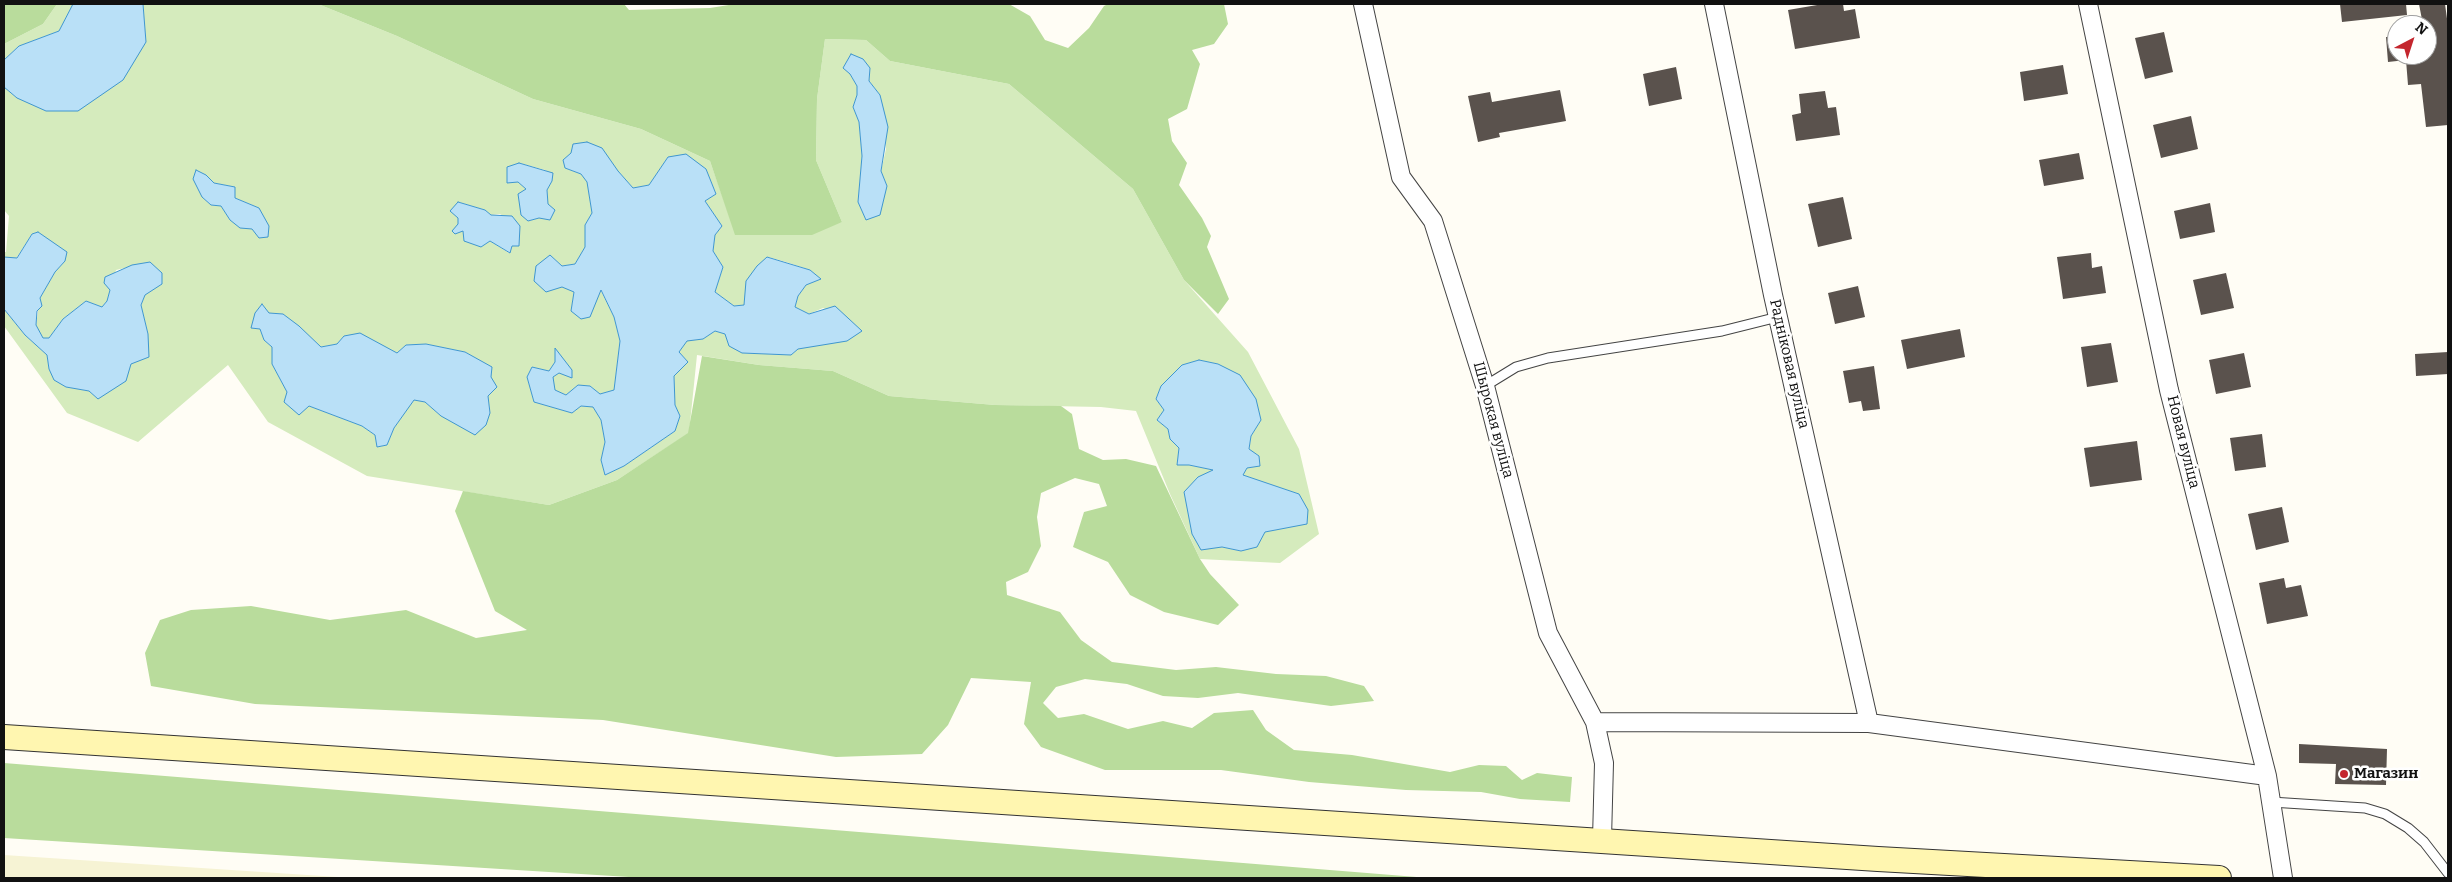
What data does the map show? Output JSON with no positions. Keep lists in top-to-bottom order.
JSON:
{
  "streets": {
    "street": ["Радніковая вуліца", "Шырокая вуліца", "Новая вуліца"]
  },
  "places": ["Магазин"],
  "north": "top right"
}
